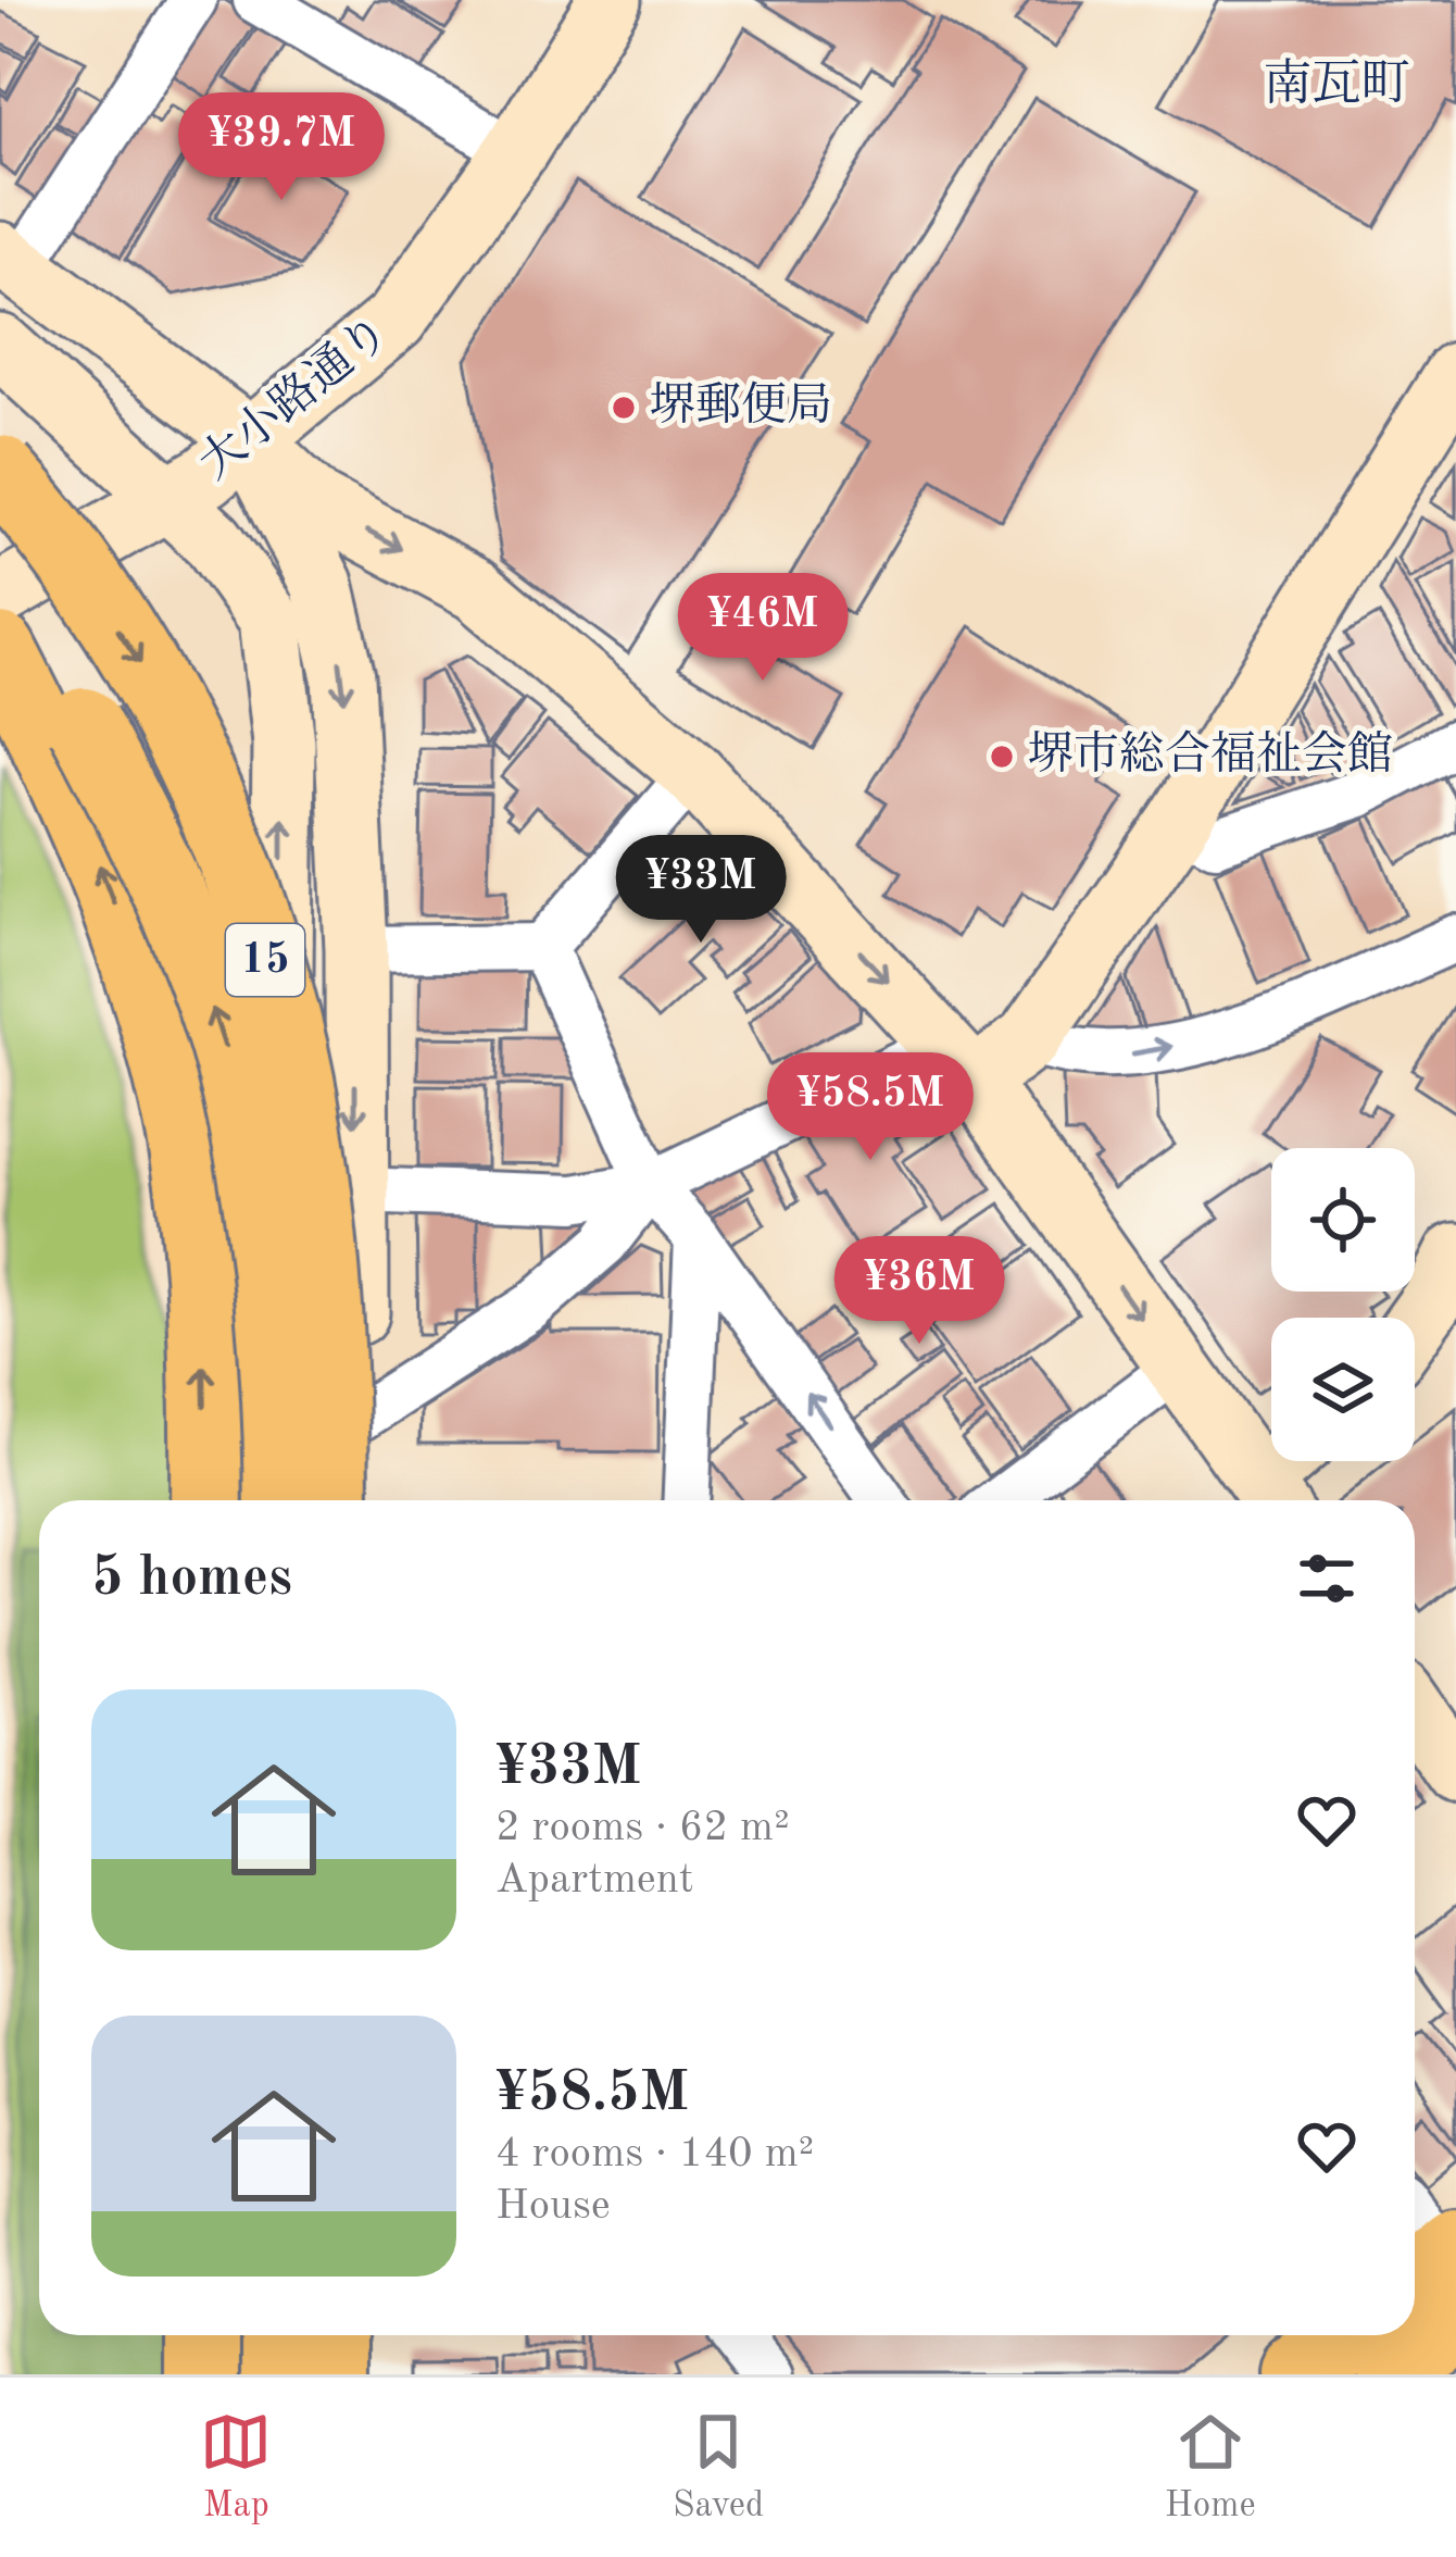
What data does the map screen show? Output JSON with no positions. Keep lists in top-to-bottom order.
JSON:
{
  "streets": {
    "highway": ["15"],
    "street": ["大小路通り"]
  },
  "crossings": [
    ["大小路通り", "15"]
  ],
  "districts": ["南瓦町"],
  "places": ["堺郵便局", "堺市総合福祉会館"],
  "page": {
    "price": [
      "¥39.7M",
      "¥46M",
      "¥33M",
      "¥58.5M",
      "¥36M"
    ],
    "heading": "5 homes",
    "list": [
      {
        "name": "¥33M",
        "note": "2 rooms · 62 m² · Apartment"
      },
      {
        "name": "¥58.5M",
        "note": "4 rooms · 140 m² · House"
      }
    ],
    "tabs": ["Map", "Saved", "Home"]
  }
}
